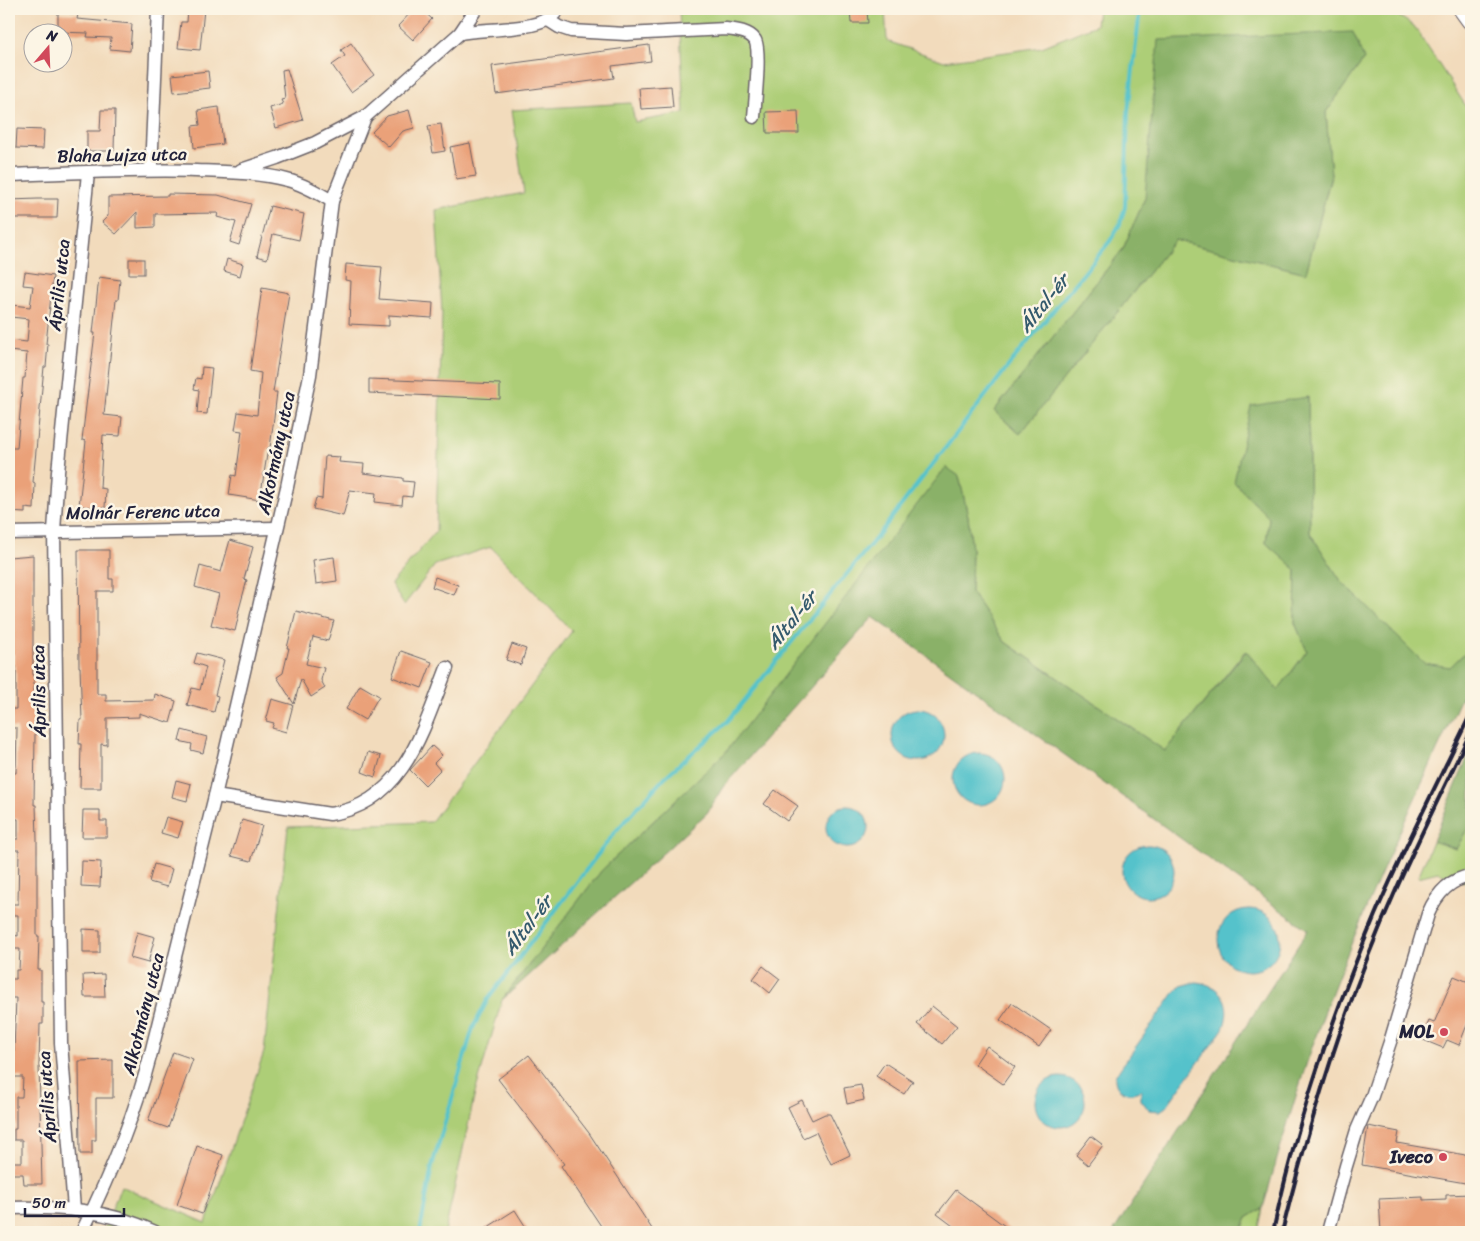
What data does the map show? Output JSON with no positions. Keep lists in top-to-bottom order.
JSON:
{
  "streets": {
    "street": [
      "Blaha Lujza utca",
      "Április utca",
      "Alkotmány utca",
      "Molnár Ferenc utca"
    ]
  },
  "crossings": [
    ["Blaha Lujza utca", "Április utca"],
    ["Blaha Lujza utca", "Alkotmány utca"],
    ["Április utca", "Molnár Ferenc utca"],
    ["Alkotmány utca", "Molnár Ferenc utca"]
  ],
  "water": ["Által-ér"],
  "places": ["MOL", "Iveco"],
  "scale_bar": "50 m",
  "north": "top"
}
